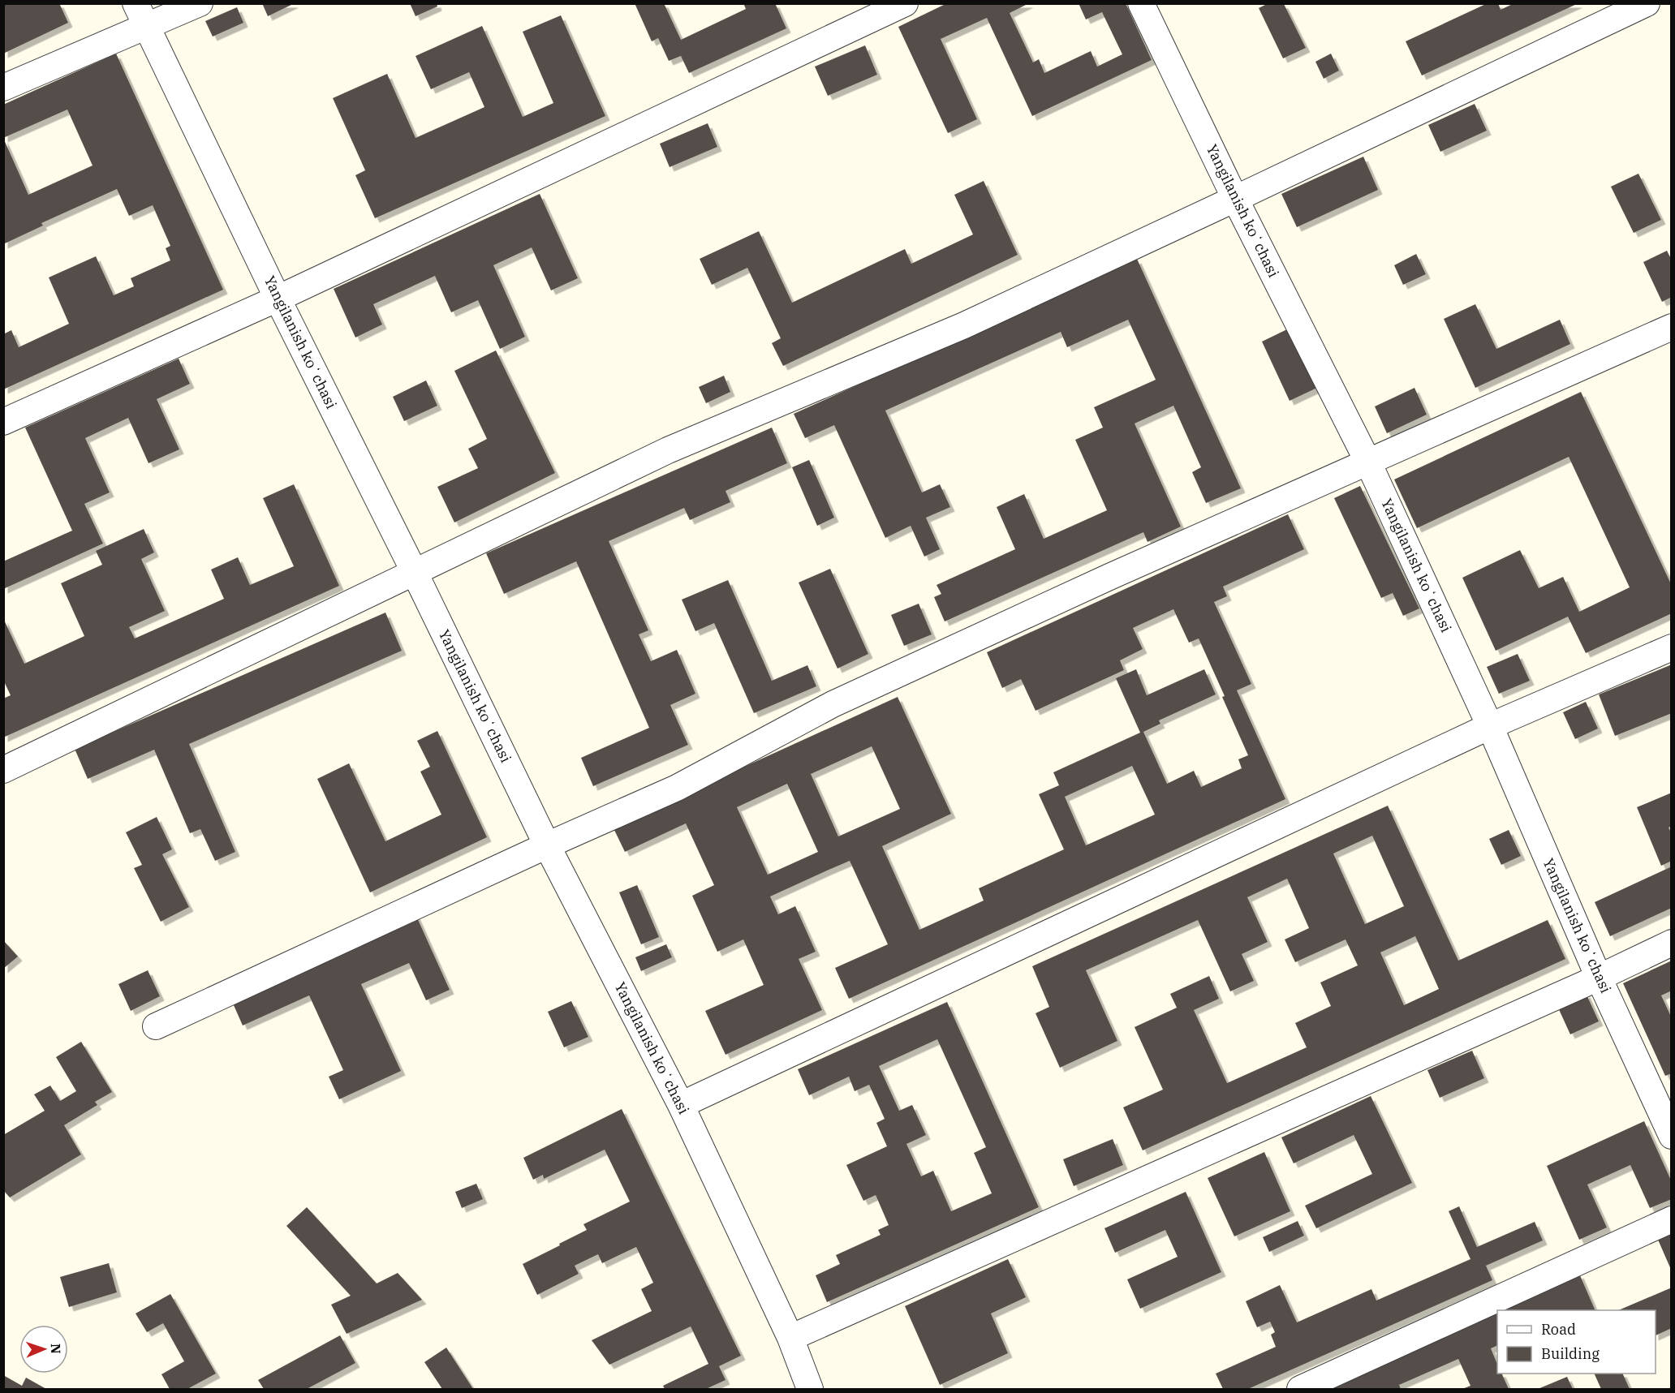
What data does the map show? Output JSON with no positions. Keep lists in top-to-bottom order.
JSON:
{
  "streets": {
    "street": ["Yangilanish koʻchasi"]
  },
  "legend": ["Road", "Building"],
  "north": "right"
}
